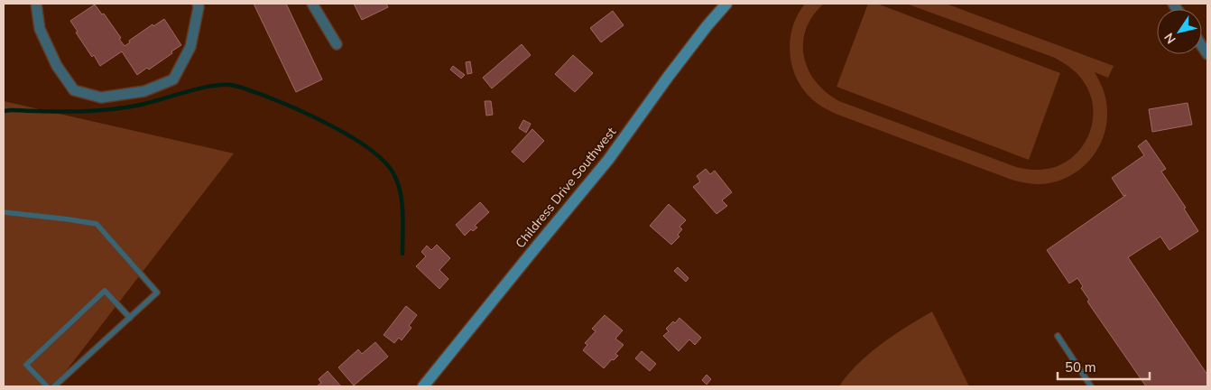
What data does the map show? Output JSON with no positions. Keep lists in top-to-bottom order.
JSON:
{
  "streets": {
    "street": ["Childress Drive Southwest"]
  },
  "scale_bar": "50 m",
  "north": "bottom left"
}
